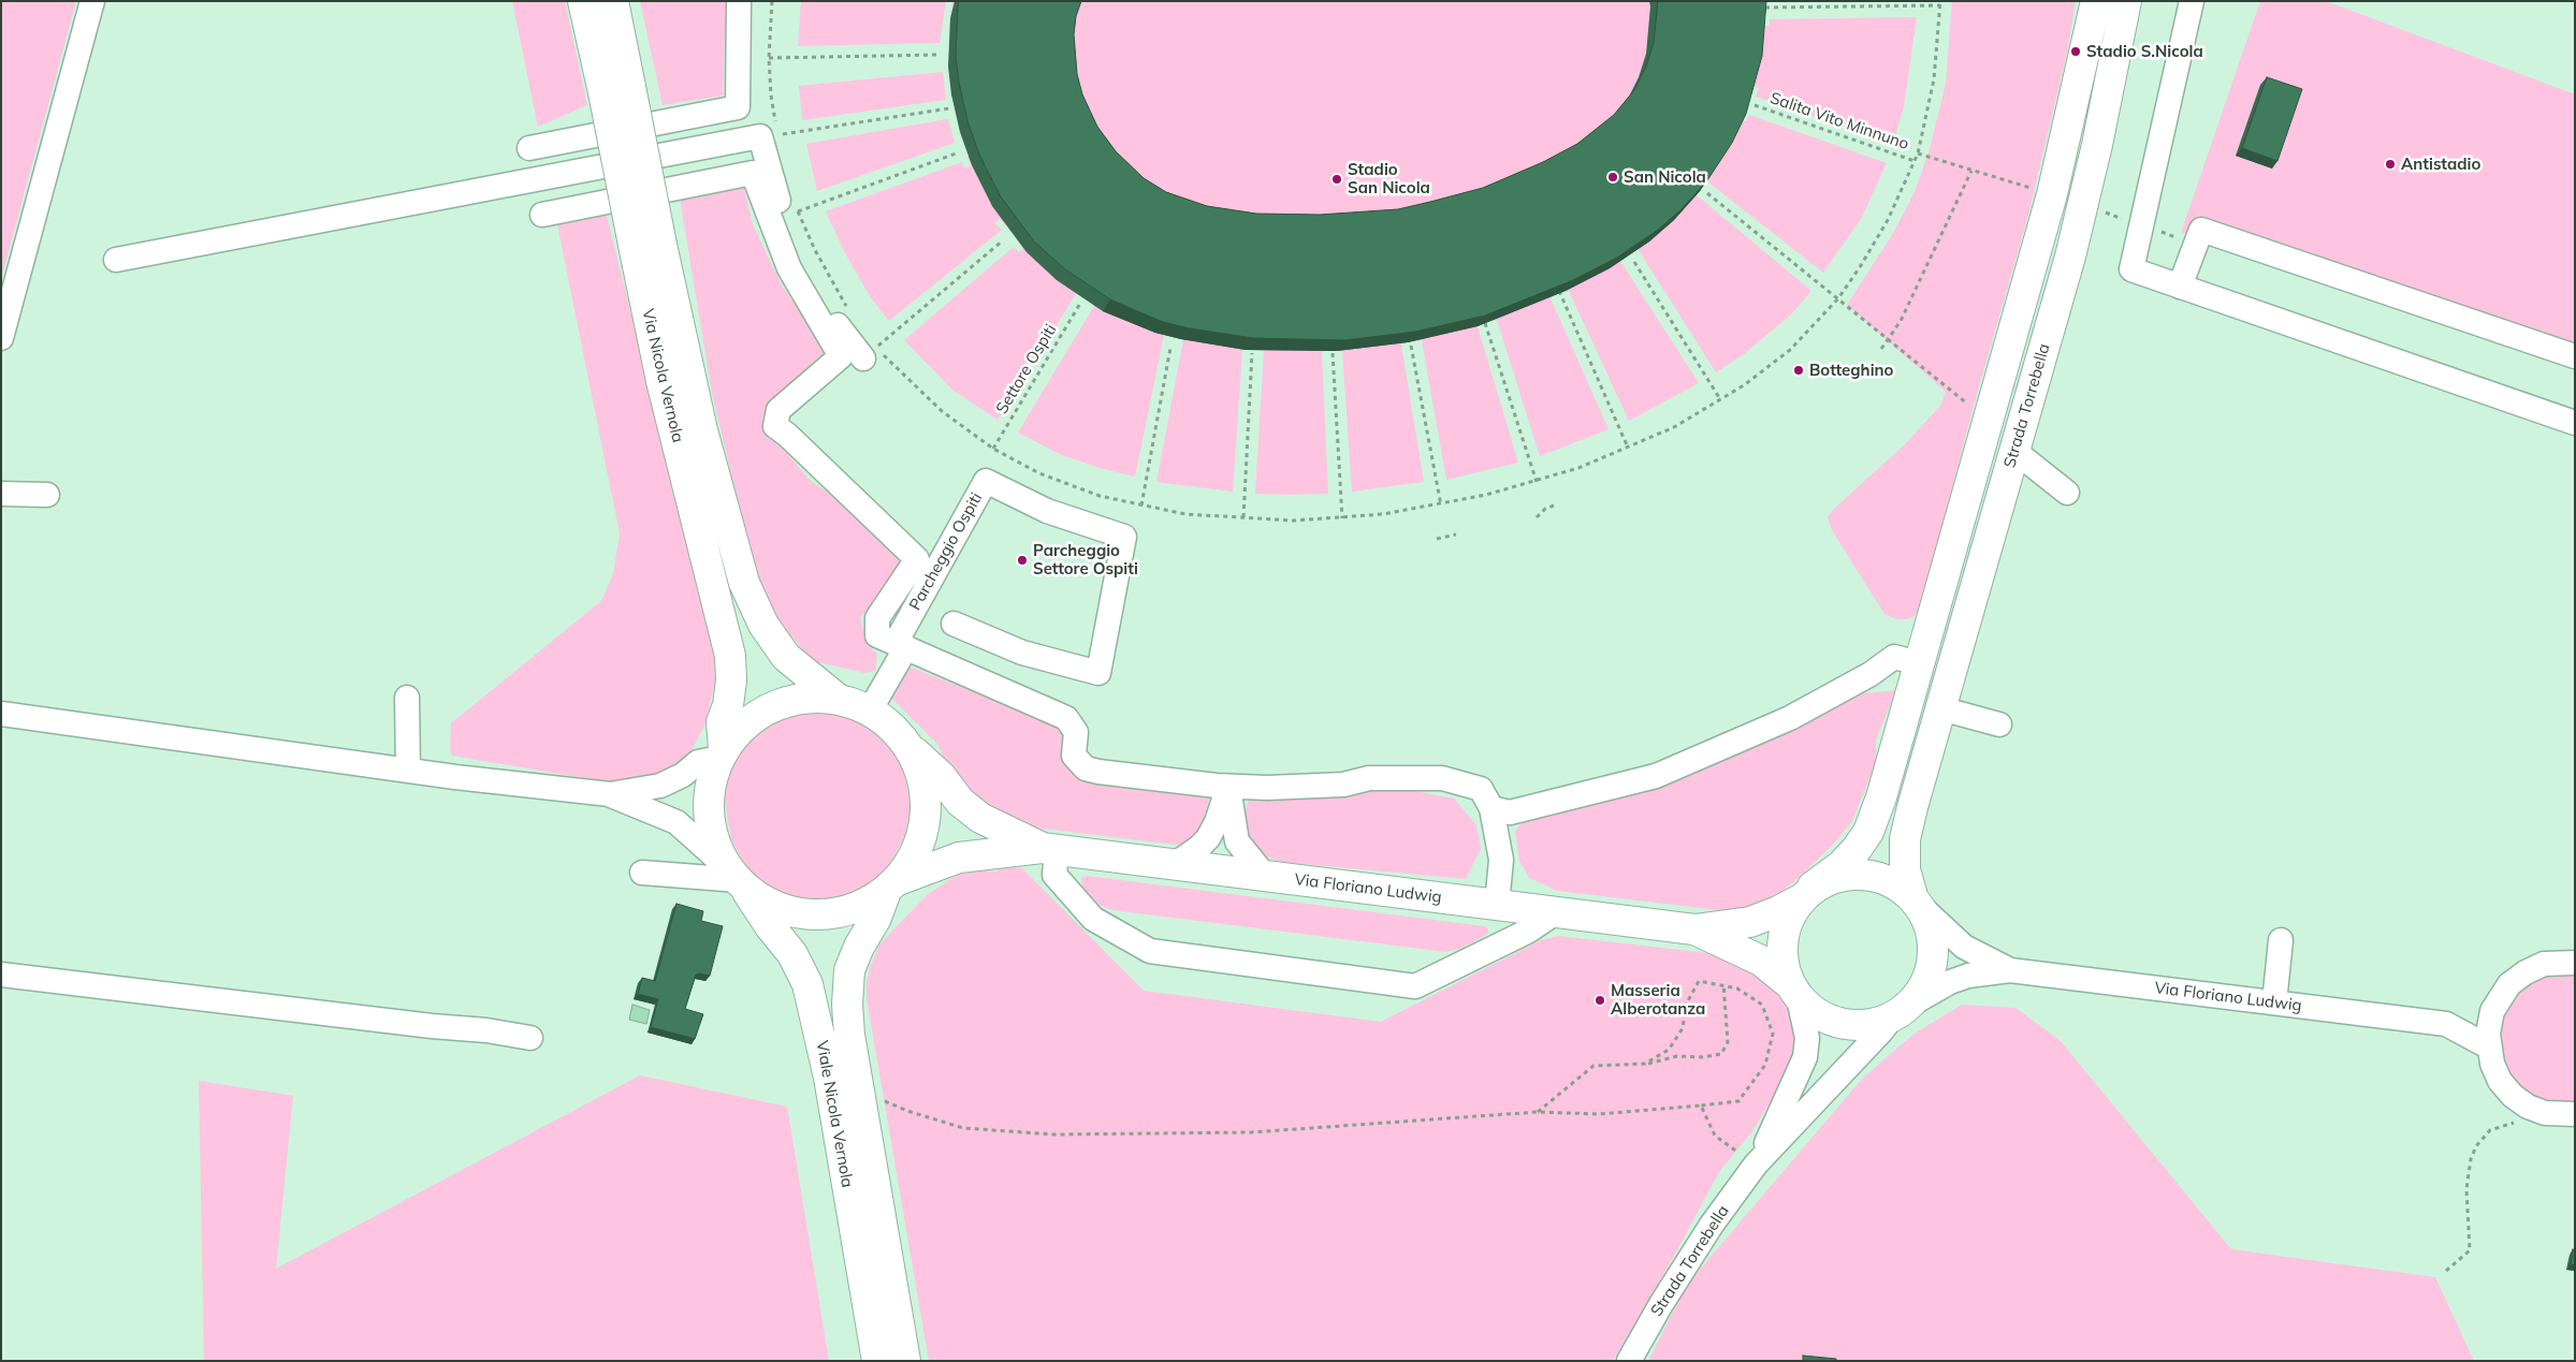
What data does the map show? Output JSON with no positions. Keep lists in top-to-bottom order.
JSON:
{
  "streets": {
    "main road": [
      "Via Nicola Vernola",
      "Strada Torrebella",
      "Via Floriano Ludwig",
      "Viale Nicola Vernola"
    ],
    "street": ["Parcheggio Ospiti"],
    "path": ["Salita Vito Minnuno", "Settore Ospiti"]
  },
  "crossings": [
    ["Via Nicola Vernola", "Viale Nicola Vernola"]
  ],
  "places": [
    "Stadio S.Nicola",
    "Antistadio",
    "San Nicola",
    "Stadio San Nicola",
    "Botteghino",
    "Parcheggio Settore Ospiti",
    "Masseria Alberotanza"
  ]
}
